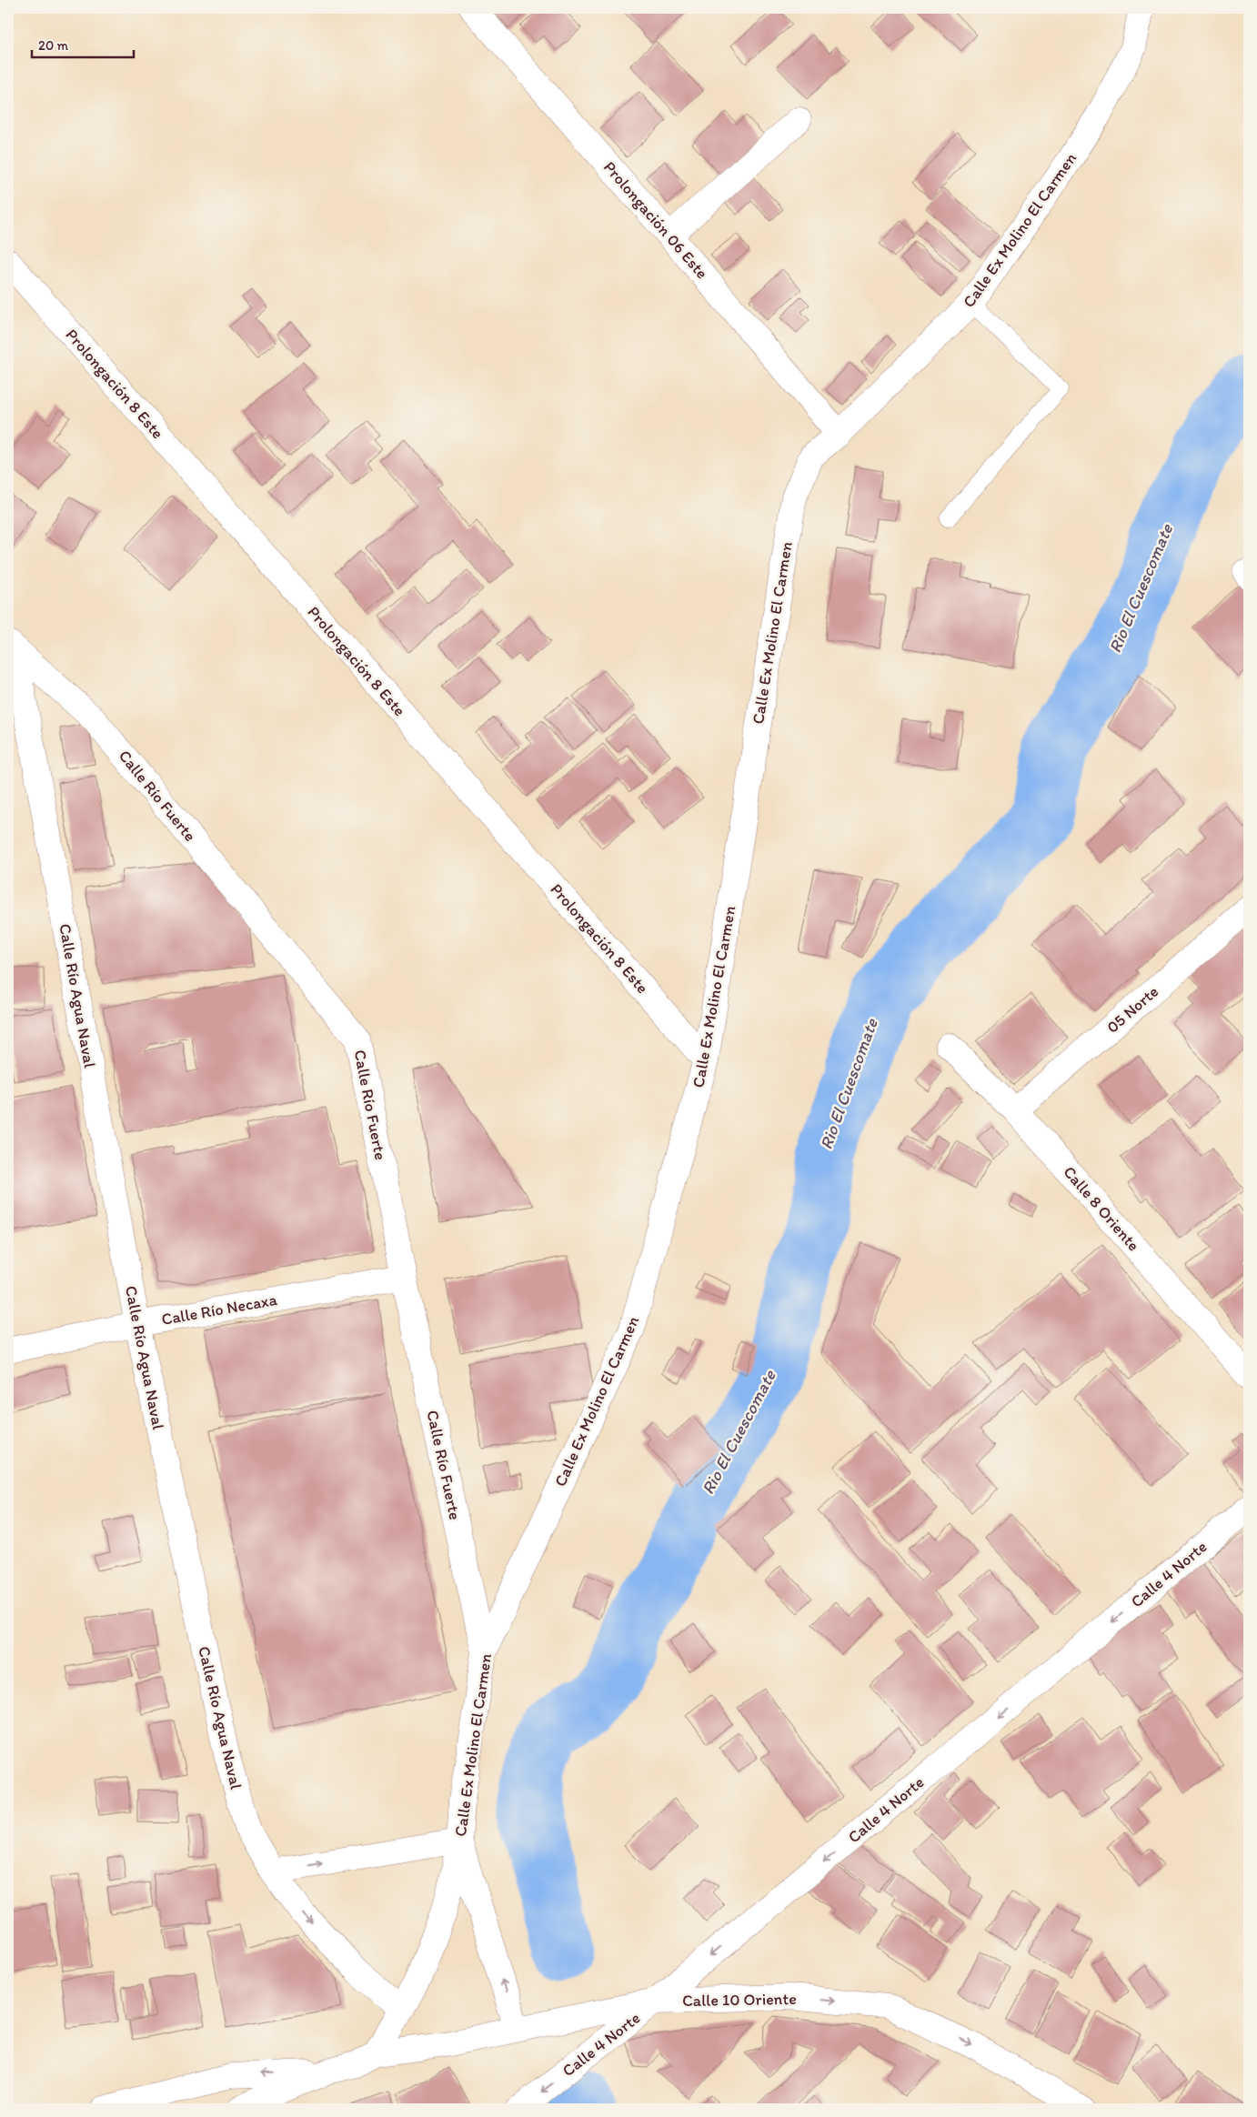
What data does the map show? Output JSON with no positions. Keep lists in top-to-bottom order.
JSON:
{
  "streets": {
    "street": [
      "Prolongación 06 Este",
      "Calle Ex Molino El Carmen",
      "Prolongación 8 Este",
      "Calle Río Fuerte",
      "Calle Río Agua Naval",
      "05 Norte",
      "Calle 8 Oriente",
      "Calle Río Necaxa",
      "Calle 4 Norte",
      "Calle 10 Oriente"
    ]
  },
  "crossings": [
    ["Prolongación 06 Este", "Calle Ex Molino El Carmen"],
    ["Calle Ex Molino El Carmen", "Prolongación 8 Este"],
    ["Calle Ex Molino El Carmen", "Calle Río Fuerte"],
    ["Calle Ex Molino El Carmen", "Calle Río Agua Naval"],
    ["Calle Ex Molino El Carmen", "Calle 10 Oriente"],
    ["Calle Río Fuerte", "Calle Río Agua Naval"],
    ["Calle Río Fuerte", "Calle Río Necaxa"],
    ["Calle Río Agua Naval", "Calle Río Necaxa"],
    ["05 Norte", "Calle 8 Oriente"],
    ["Calle 4 Norte", "Calle 10 Oriente"]
  ],
  "one_way": ["Calle 4 Norte", "Calle 10 Oriente"],
  "water": ["Rio El Cuescomate"],
  "scale_bar": "20 m"
}
